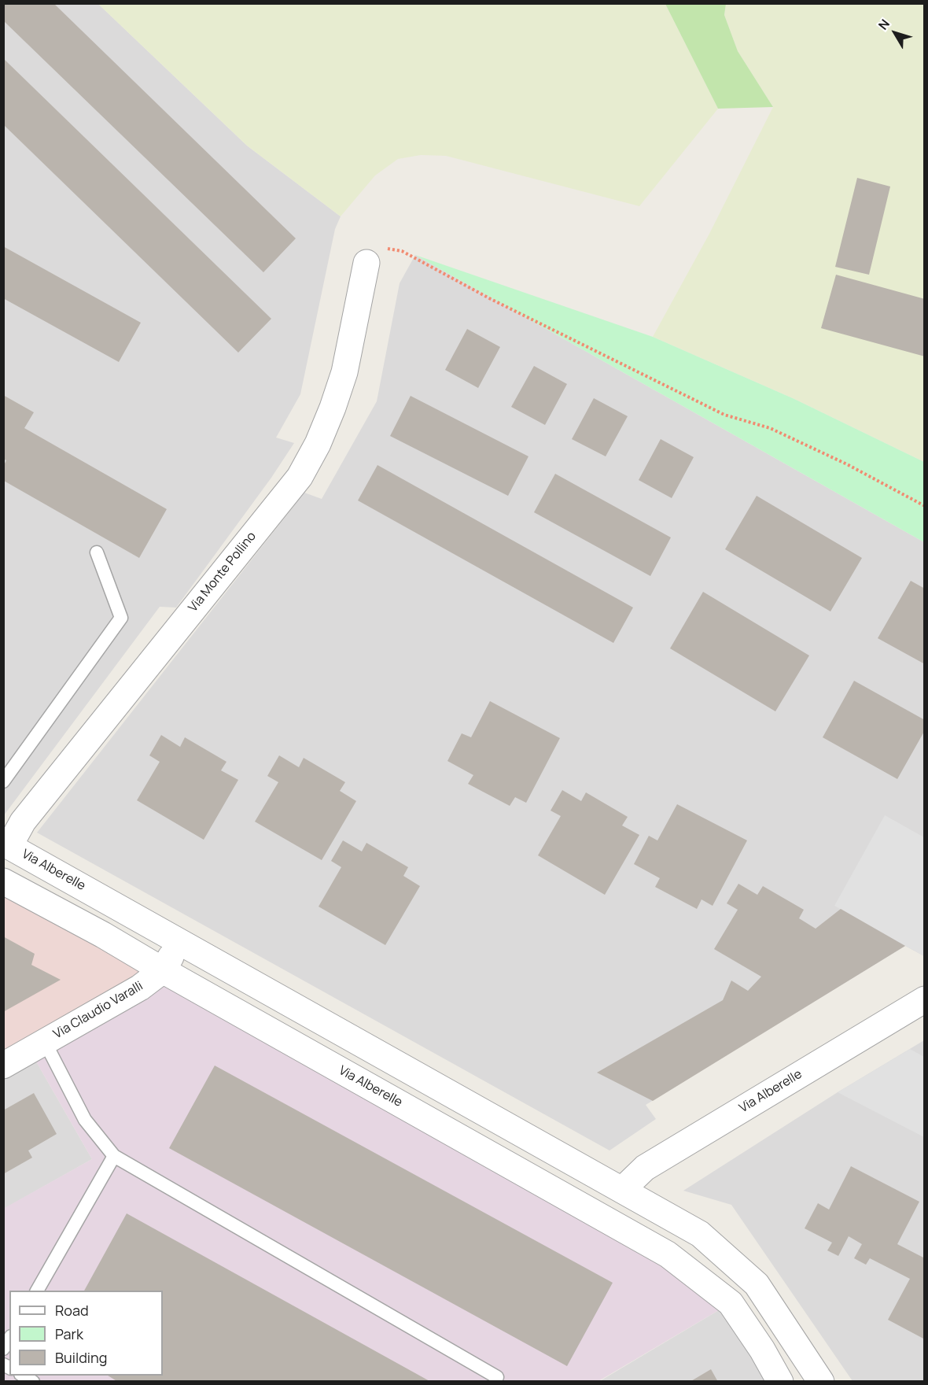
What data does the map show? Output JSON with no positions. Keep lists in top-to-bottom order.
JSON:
{
  "streets": {
    "street": ["Via Monte Pollino", "Via Alberelle", "Via Claudio Varalli"]
  },
  "crossings": [
    ["Via Monte Pollino", "Via Alberelle"],
    ["Via Alberelle", "Via Claudio Varalli"]
  ],
  "legend": ["Road", "Park", "Building"],
  "north": "top left"
}
